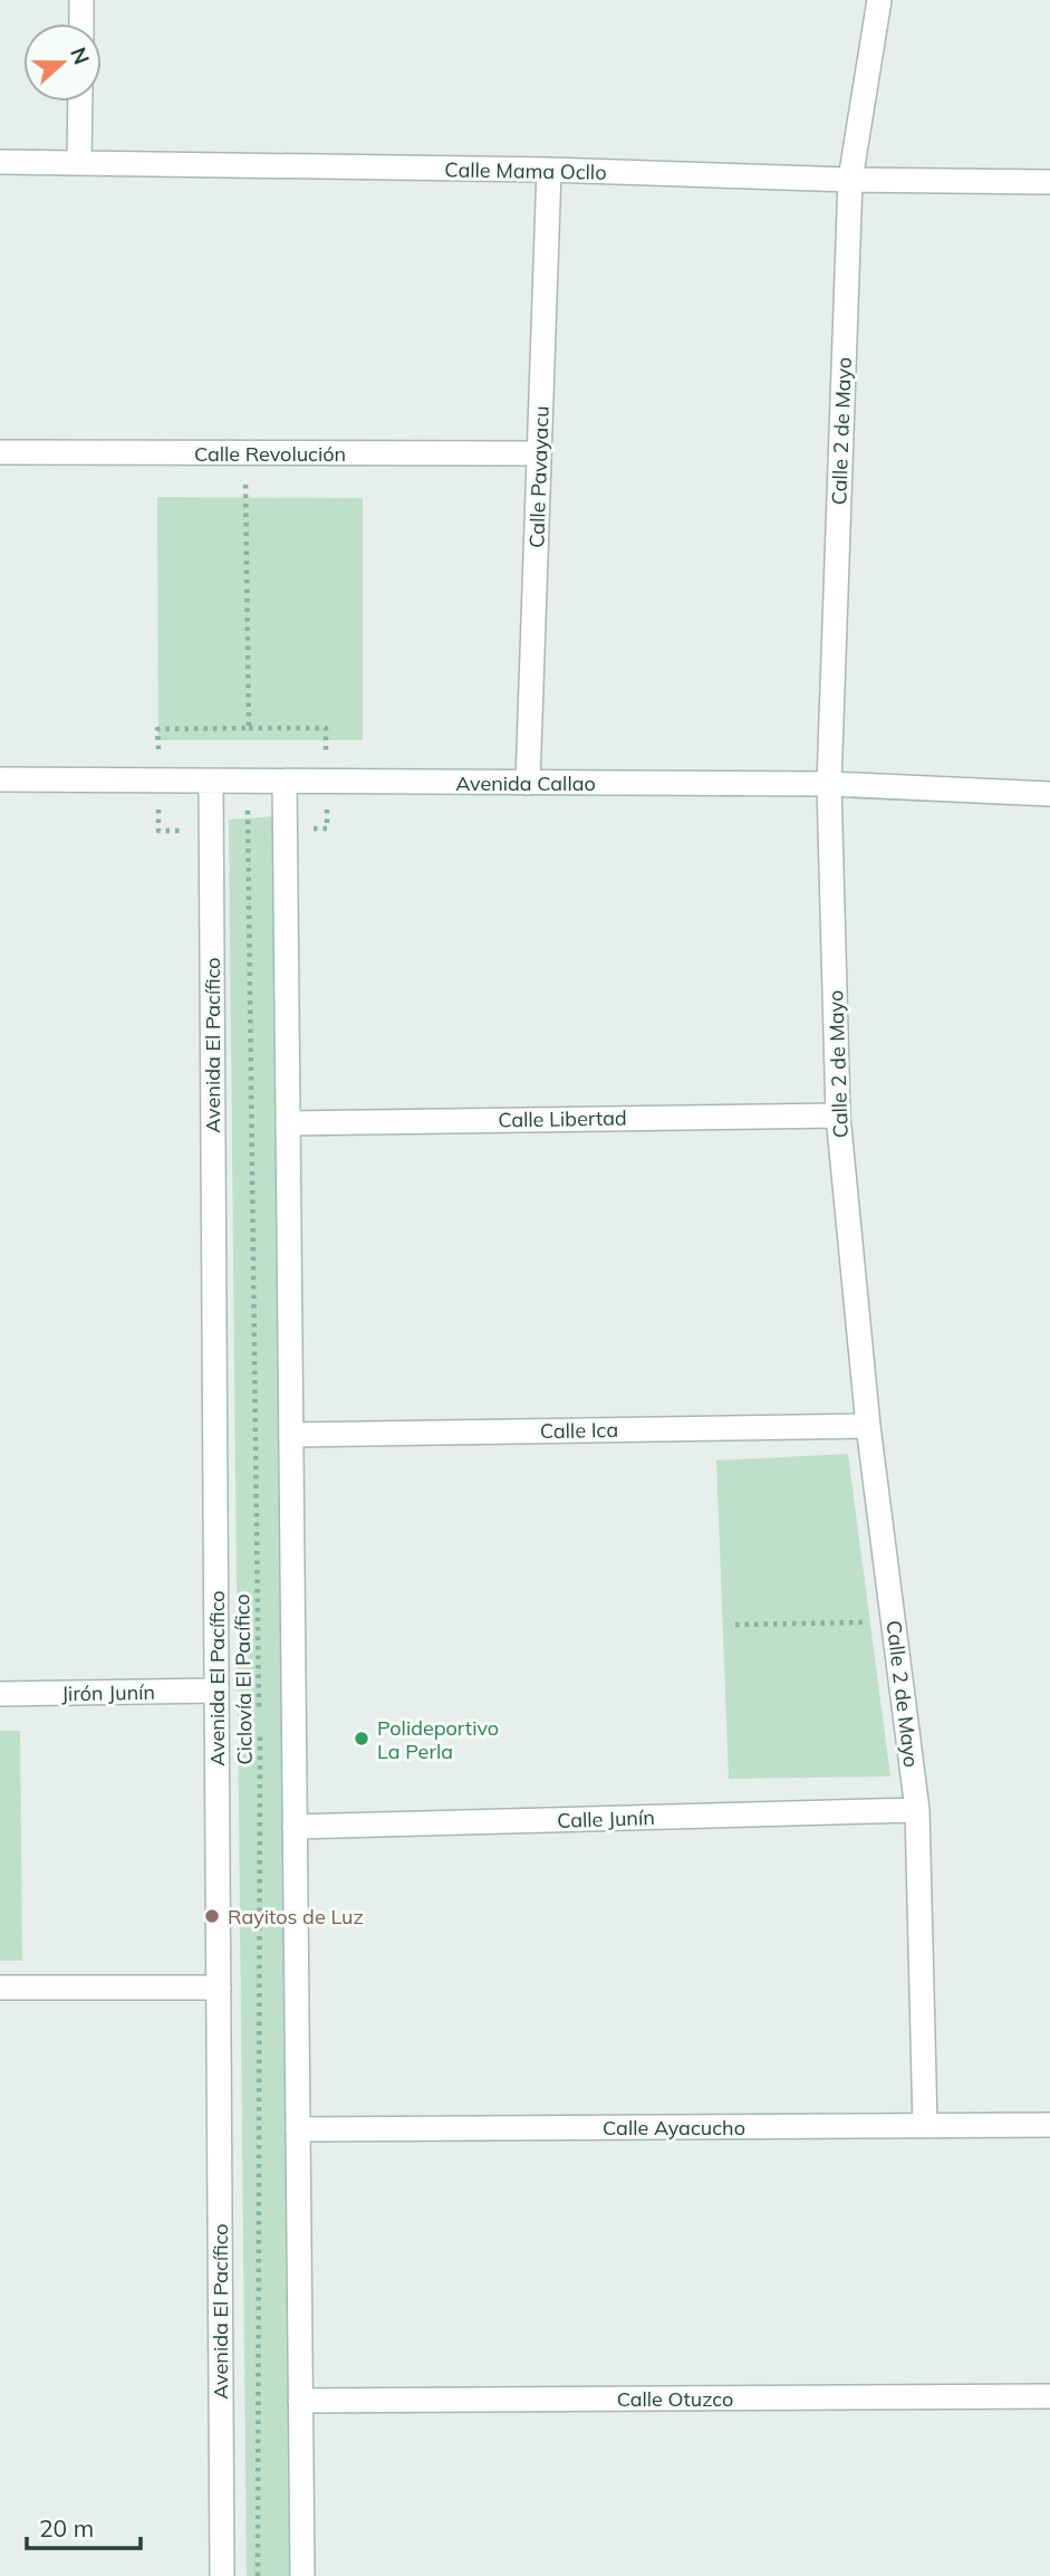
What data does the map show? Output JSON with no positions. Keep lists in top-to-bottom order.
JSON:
{
  "streets": {
    "street": [
      "Calle Mama Ocllo",
      "Calle 2 de Mayo",
      "Calle Revolución",
      "Calle Pavayacu",
      "Avenida Callao",
      "Avenida El Pacífico",
      "Calle Libertad",
      "Calle Ica",
      "Jirón Junín",
      "Calle Junín",
      "Calle Ayacucho",
      "Calle Otuzco"
    ],
    "path": ["Ciclovía El Pacífico"]
  },
  "crossings": [
    ["Calle Mama Ocllo", "Calle 2 de Mayo"],
    ["Calle Mama Ocllo", "Calle Pavayacu"],
    ["Calle 2 de Mayo", "Avenida Callao"],
    ["Calle 2 de Mayo", "Calle Libertad"],
    ["Calle 2 de Mayo", "Calle Ica"],
    ["Calle 2 de Mayo", "Calle Junín"],
    ["Calle 2 de Mayo", "Calle Ayacucho"],
    ["Calle Revolución", "Calle Pavayacu"],
    ["Calle Pavayacu", "Avenida Callao"],
    ["Avenida Callao", "Avenida El Pacífico"],
    ["Avenida Callao", "Ciclovía El Pacífico"],
    ["Avenida El Pacífico", "Jirón Junín"]
  ],
  "places": ["Polideportivo La Perla", "Rayitos de Luz"],
  "scale_bar": "20 m",
  "north": "right"
}
